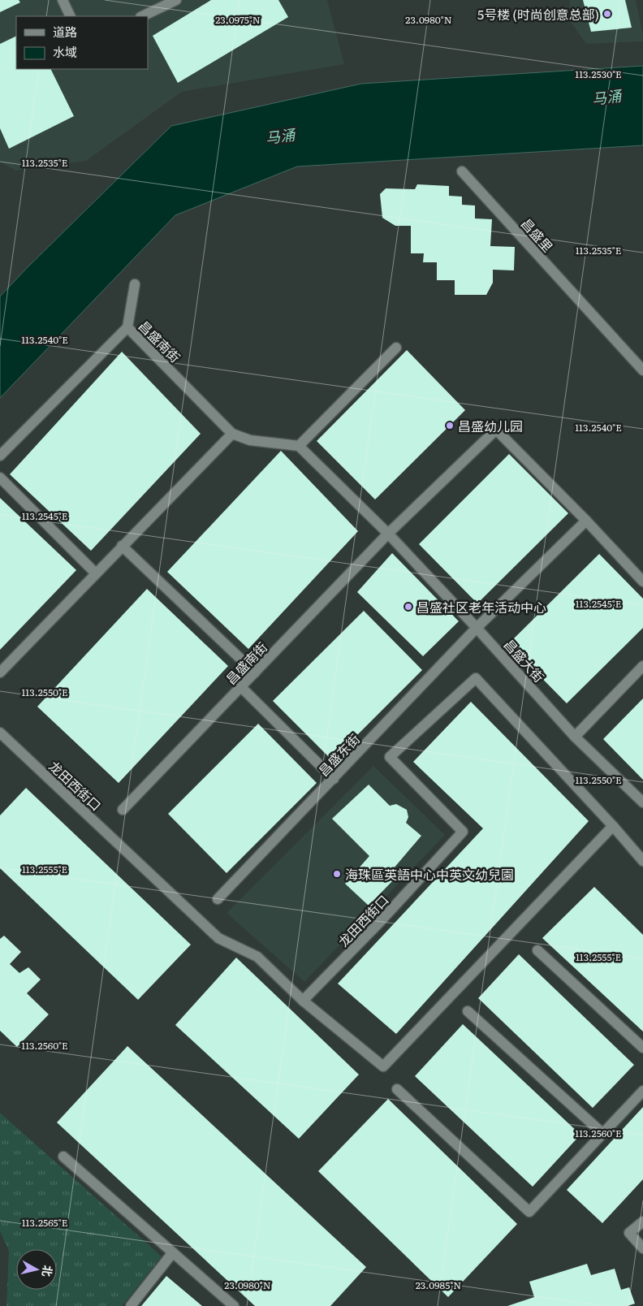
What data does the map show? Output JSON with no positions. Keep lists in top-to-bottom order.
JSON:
{
  "streets": {
    "street": [
      "昌盛里",
      "昌盛南街",
      "昌盛大街",
      "昌盛东街",
      "龙田西街口"
    ]
  },
  "crossings": [
    ["昌盛南街", "昌盛大街"],
    ["昌盛南街", "昌盛东街"],
    ["昌盛大街", "昌盛东街"]
  ],
  "water": ["马涌"],
  "places": [
    "5号楼 (时尚创意总部)",
    "昌盛幼儿园",
    "昌盛社区老年活动中心",
    "海珠區英語中心中英文幼兒園"
  ],
  "legend": ["道路", "水域"],
  "north": "right",
  "coordinates": [
    "23.0975°N",
    "23.0980°N",
    "113.2530°E",
    "113.2535°E",
    "113.2540°E",
    "113.2545°E",
    "113.2550°E",
    "113.2555°E",
    "113.2560°E",
    "113.2565°E",
    "23.0985°N"
  ]
}
